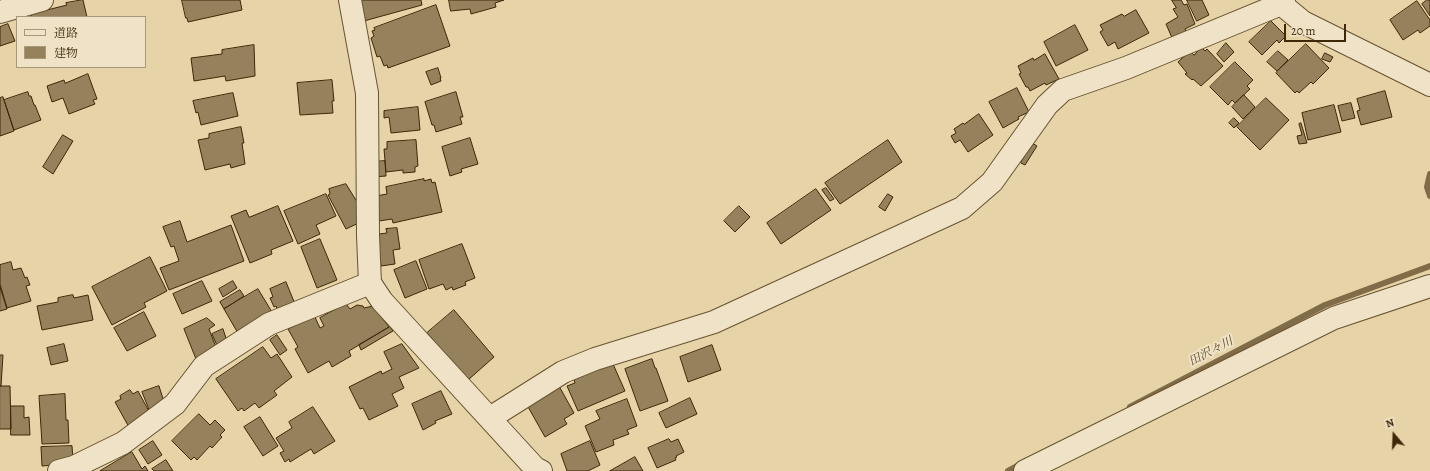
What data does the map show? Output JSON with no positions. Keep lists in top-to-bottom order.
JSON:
{
  "water": ["田沢々川"],
  "legend": ["道路", "建物"],
  "scale_bar": "20 m",
  "north": "top"
}
